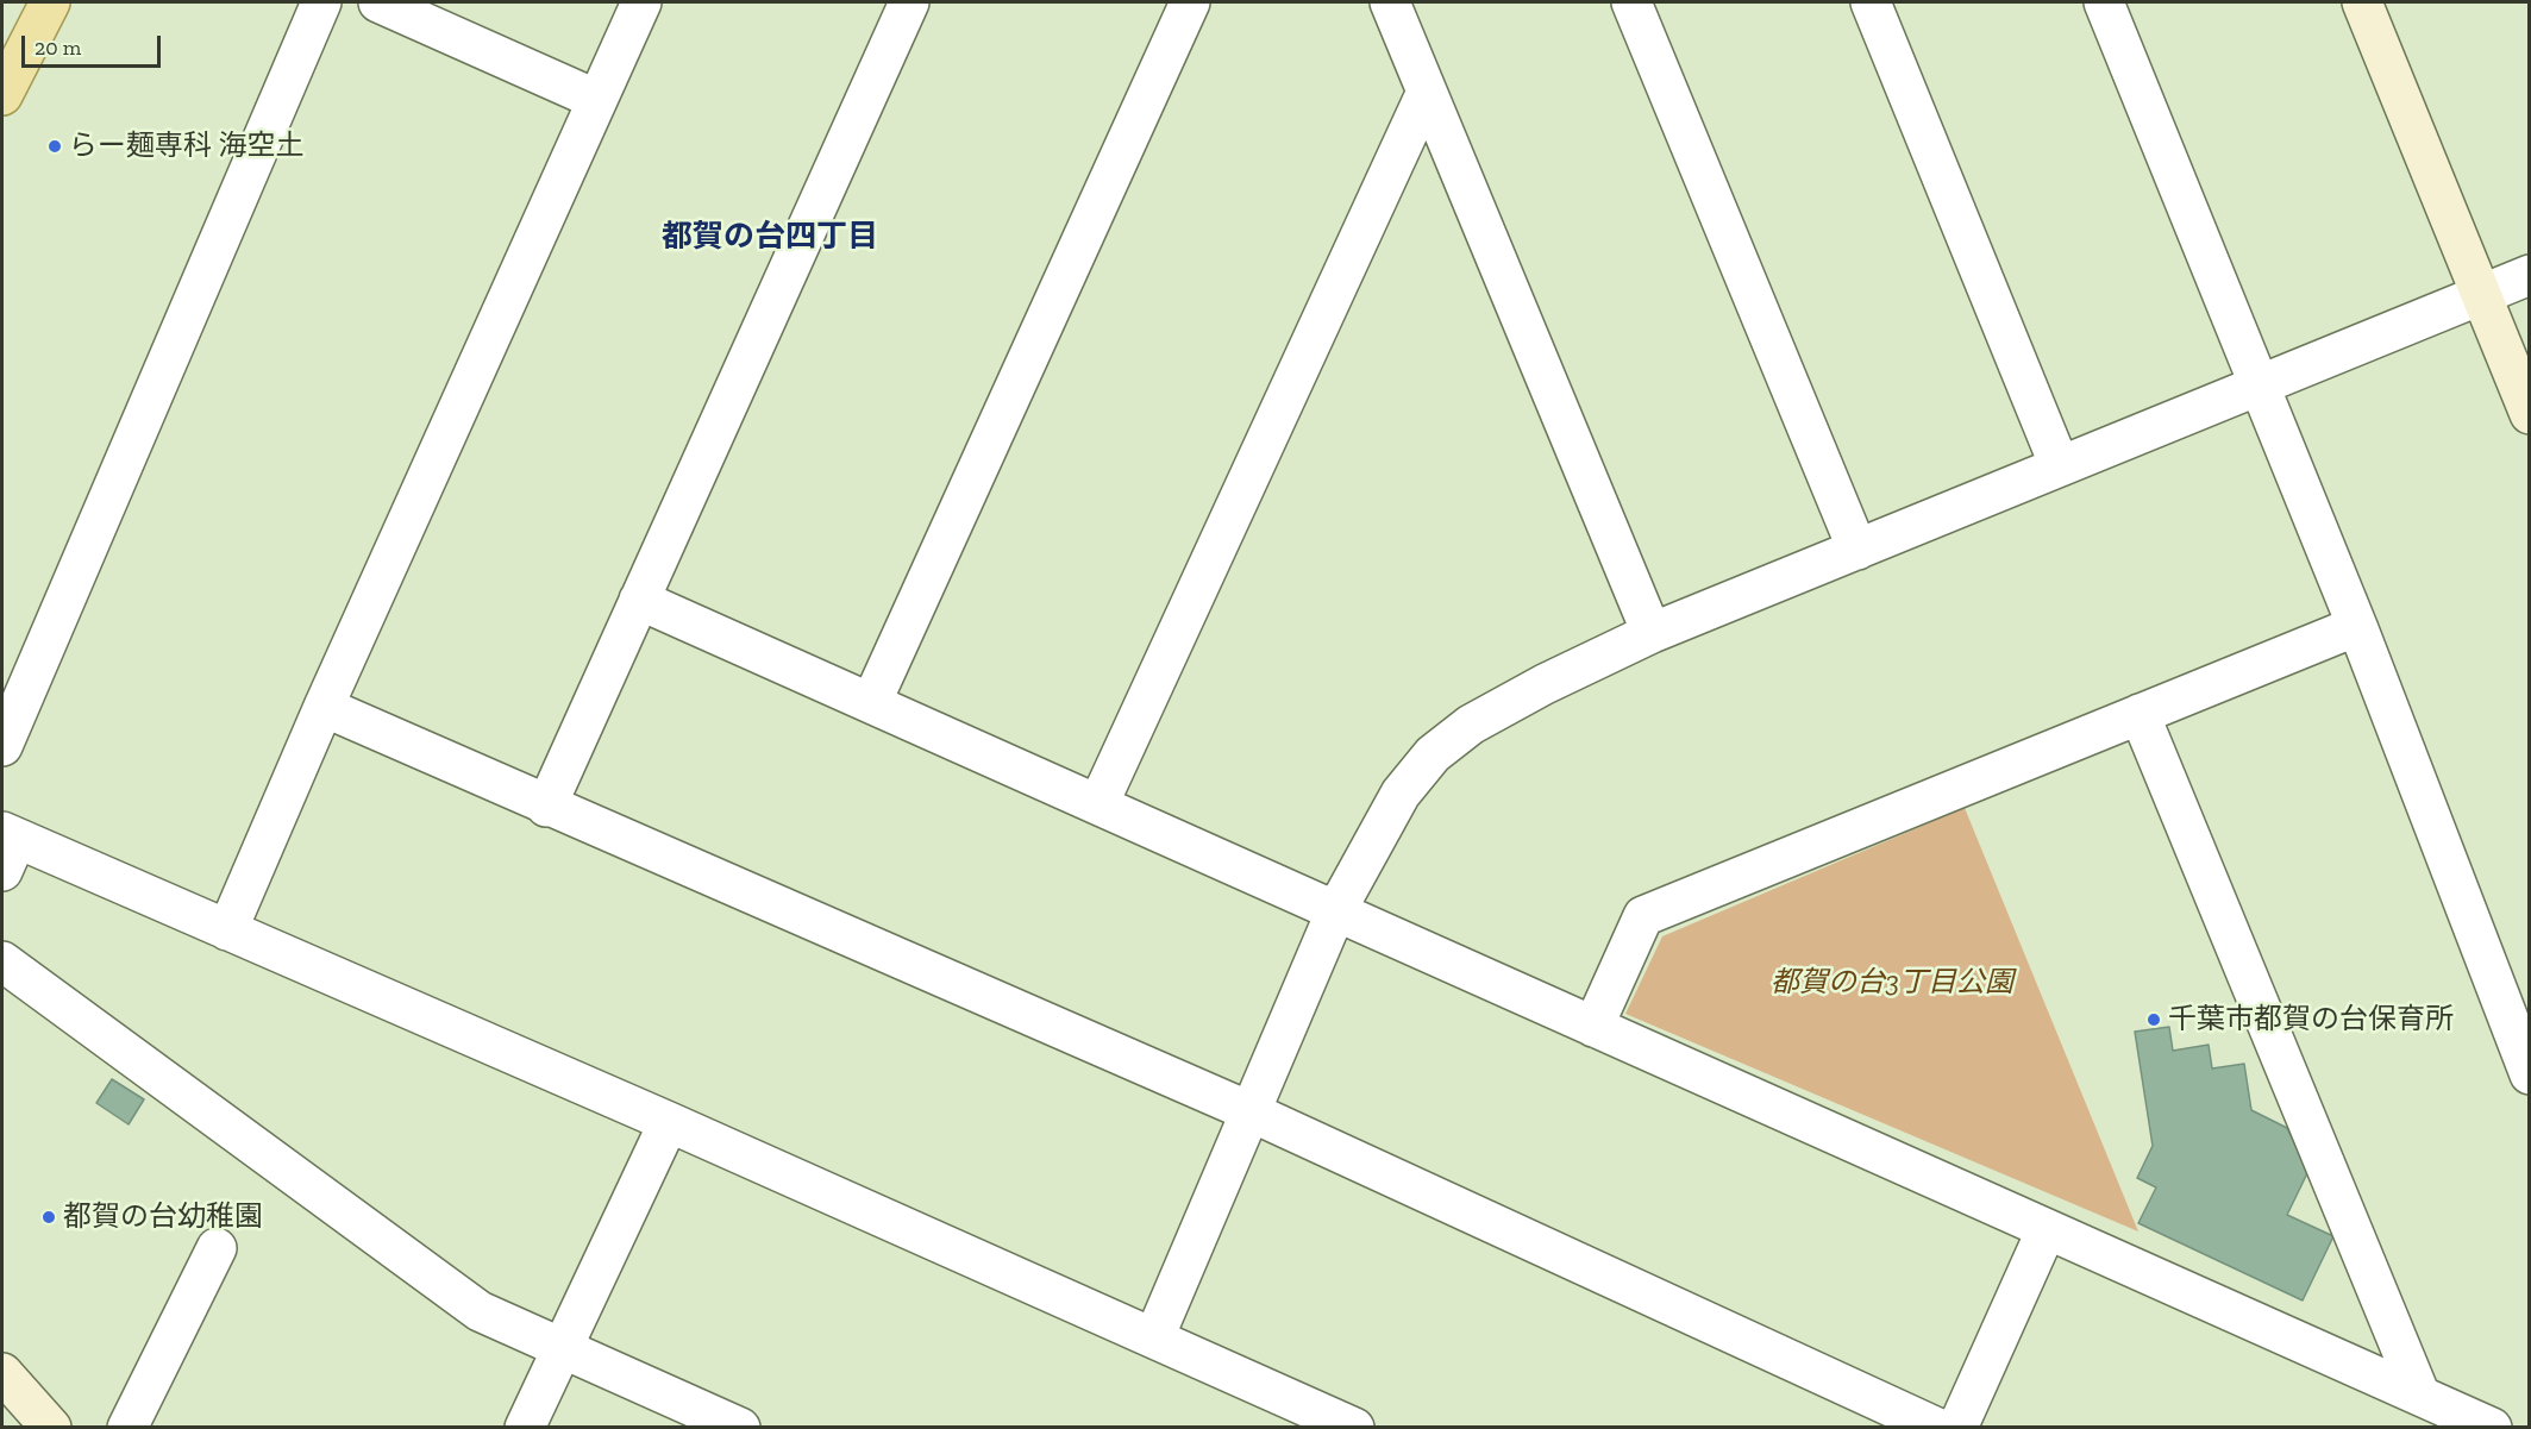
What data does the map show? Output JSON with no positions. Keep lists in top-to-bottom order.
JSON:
{
  "districts": ["都賀の台四丁目"],
  "parks": ["都賀の台3丁目公園"],
  "places": ["らー麺専科 海空土", "千葉市都賀の台保育所", "都賀の台幼稚園"],
  "scale_bar": "20 m"
}
